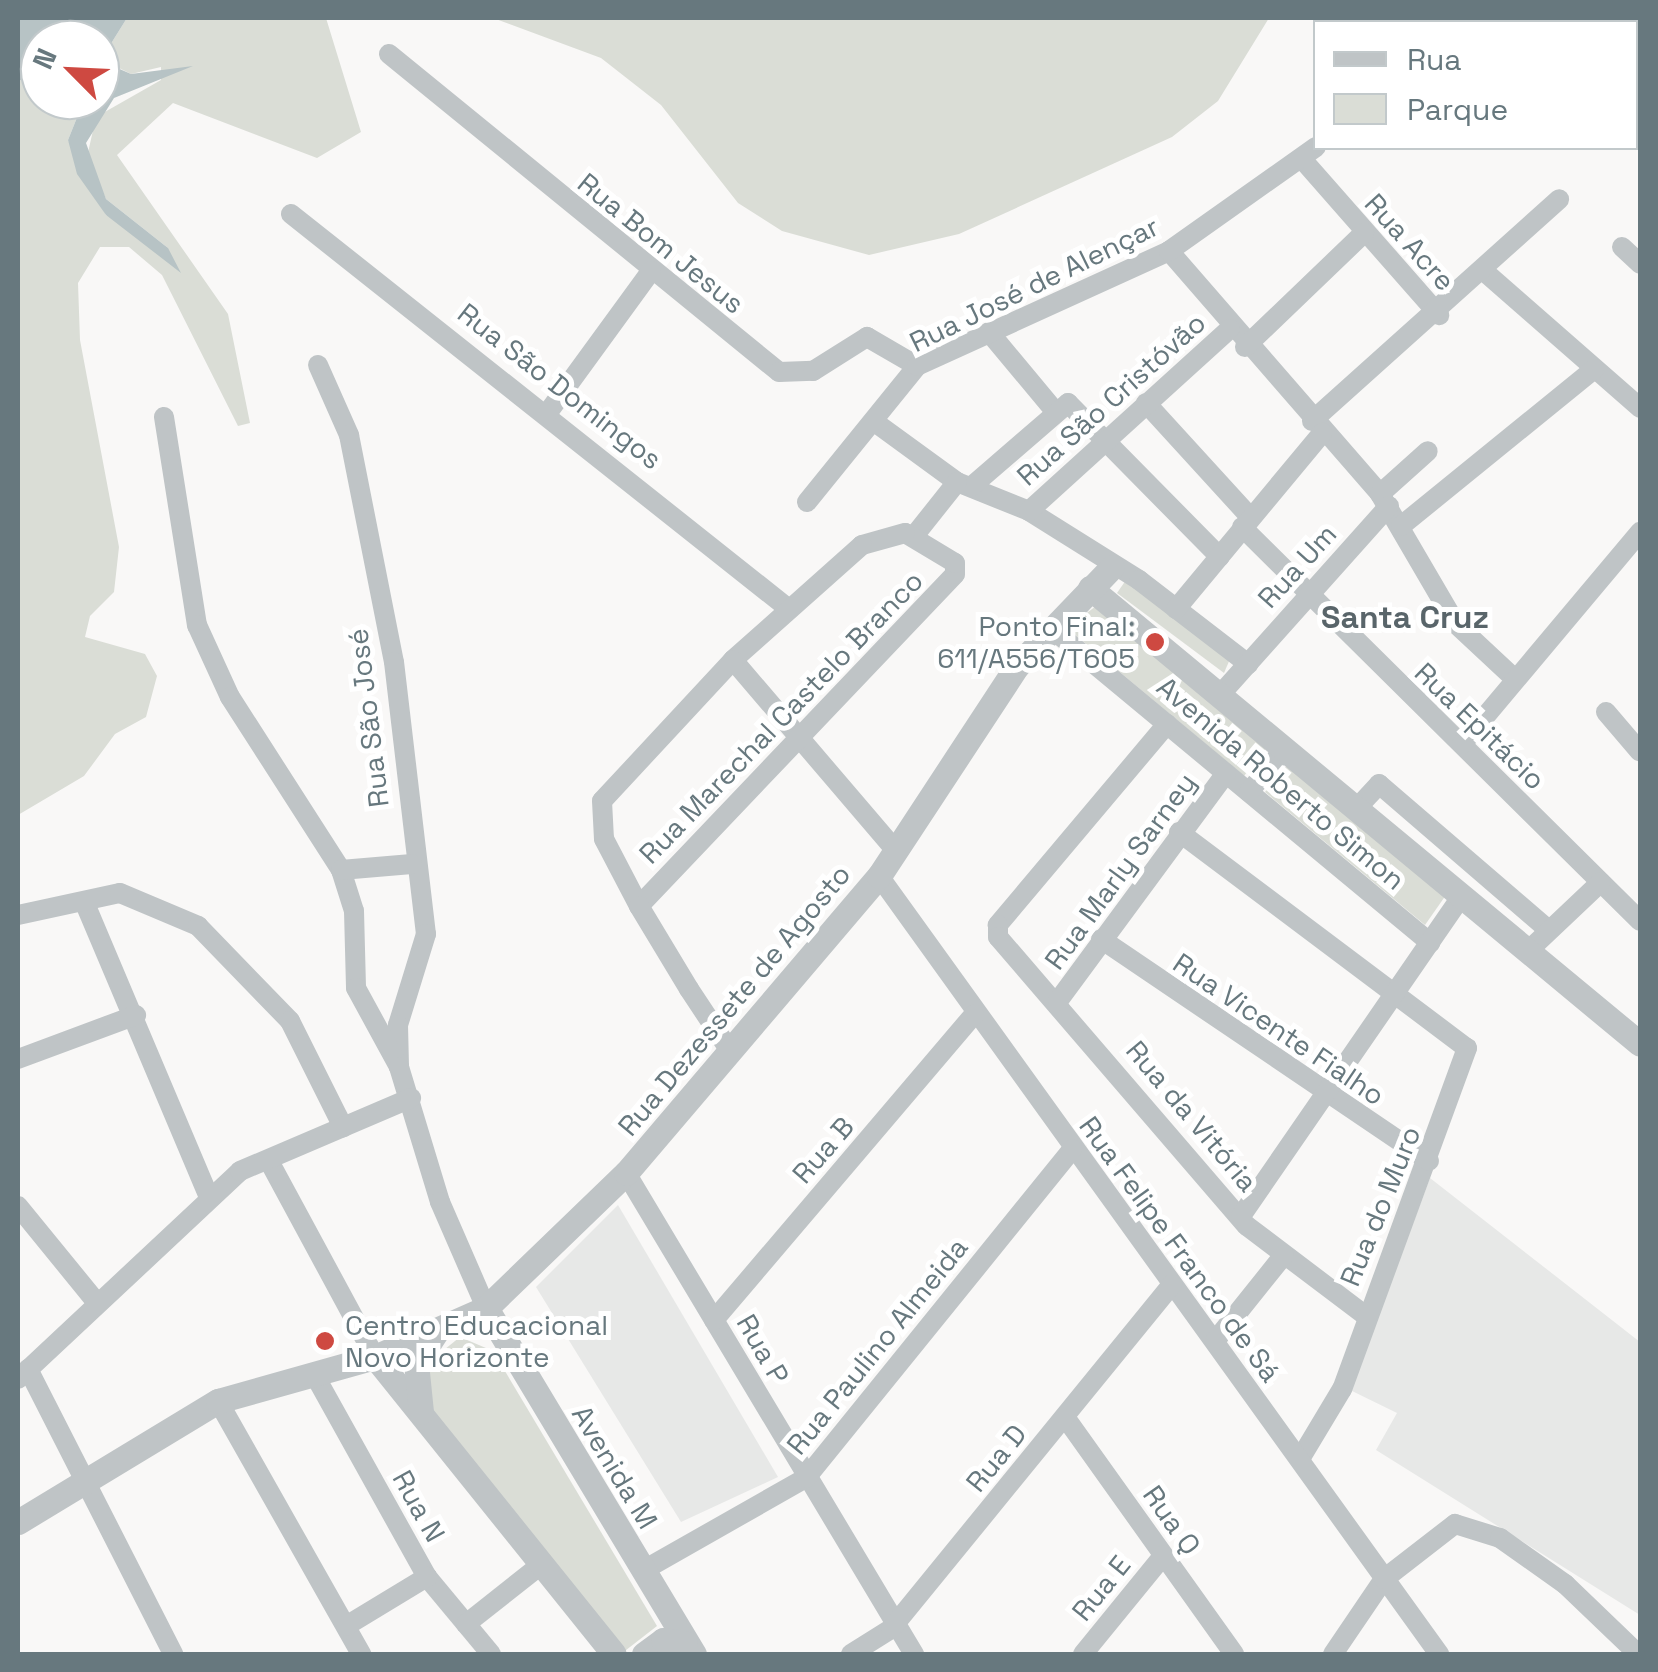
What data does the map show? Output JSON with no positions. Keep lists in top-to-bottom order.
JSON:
{
  "streets": {
    "street": [
      "Rua Acre",
      "Rua Bom Jesus",
      "Rua José de Alençar",
      "Rua São Domingos",
      "Rua São Cristóvão",
      "Rua Um",
      "Rua Marechal Castelo Branco",
      "Rua São José",
      "Rua Epitácio",
      "Avenida Roberto Simon",
      "Rua Marly Sarney",
      "Rua Dezessete de Agosto",
      "Rua Vicente Fialho",
      "Rua da Vitória",
      "Rua B",
      "Rua do Muro",
      "Rua Felipe Franco de Sá",
      "Rua Paulino Almeida",
      "Rua P",
      "Rua D",
      "Avenida M",
      "Rua N",
      "Rua Q",
      "Rua E"
    ]
  },
  "crossings": [
    ["Rua Acre", "Rua José de Alençar"],
    ["Rua Acre", "Rua São Cristóvão"],
    ["Rua Bom Jesus", "Rua José de Alençar"],
    ["Rua São Cristóvão", "Rua Epitácio"],
    ["Rua Um", "Rua Epitácio"],
    ["Avenida Roberto Simon", "Rua Marly Sarney"],
    ["Avenida Roberto Simon", "Rua Dezessete de Agosto"],
    ["Avenida Roberto Simon", "Rua da Vitória"],
    ["Rua Marly Sarney", "Rua Vicente Fialho"],
    ["Rua Marly Sarney", "Rua da Vitória"],
    ["Rua Dezessete de Agosto", "Rua Felipe Franco de Sá"],
    ["Rua Dezessete de Agosto", "Rua P"],
    ["Rua Dezessete de Agosto", "Avenida M"],
    ["Rua Dezessete de Agosto", "Rua N"],
    ["Rua Vicente Fialho", "Rua do Muro"],
    ["Rua da Vitória", "Rua do Muro"],
    ["Rua B", "Rua Felipe Franco de Sá"],
    ["Rua B", "Rua P"],
    ["Rua do Muro", "Rua Felipe Franco de Sá"],
    ["Rua Felipe Franco de Sá", "Rua Paulino Almeida"],
    ["Rua Felipe Franco de Sá", "Rua D"],
    ["Rua Paulino Almeida", "Rua P"],
    ["Rua Paulino Almeida", "Avenida M"],
    ["Rua P", "Rua D"],
    ["Rua D", "Rua Q"],
    ["Rua Q", "Rua E"]
  ],
  "districts": ["Santa Cruz"],
  "places": ["Ponto Final: 611/A556/T605", "Centro Educacional Novo Horizonte"],
  "legend": ["Rua", "Parque"],
  "north": "top left"
}
